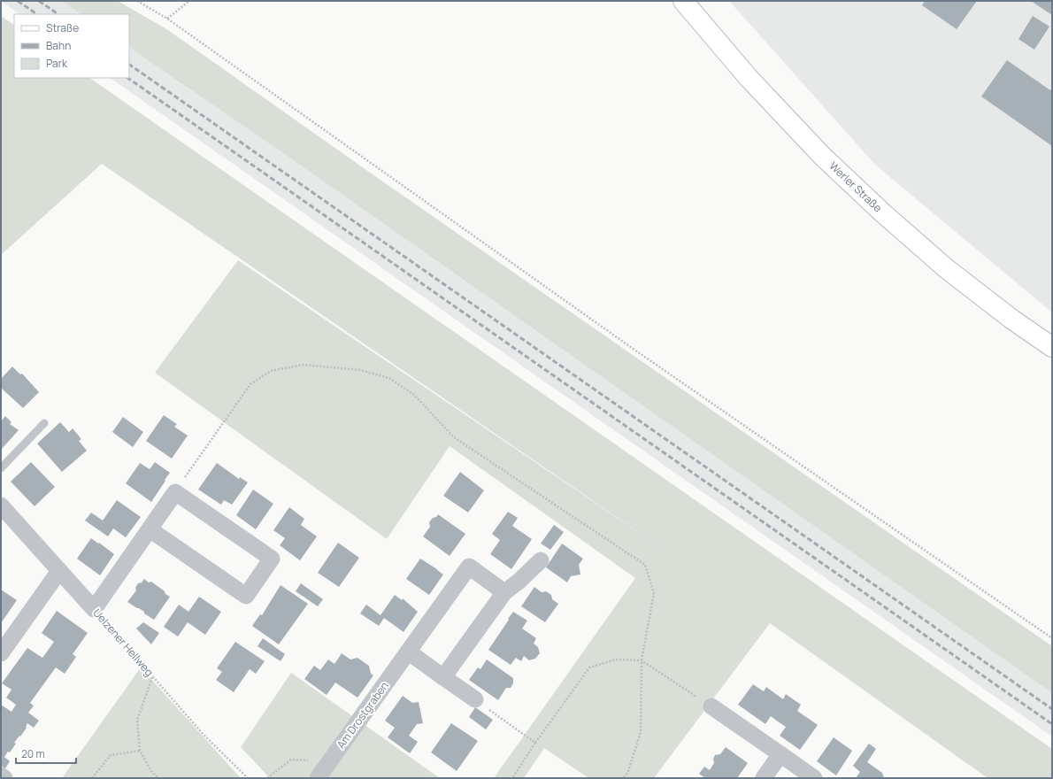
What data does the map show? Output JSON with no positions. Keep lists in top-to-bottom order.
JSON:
{
  "streets": {
    "main road": ["Werler Straße"],
    "street": ["Uelzener Hellweg", "Am Drostgraben"]
  },
  "legend": ["Straße", "Bahn", "Park"],
  "scale_bar": "20 m"
}
